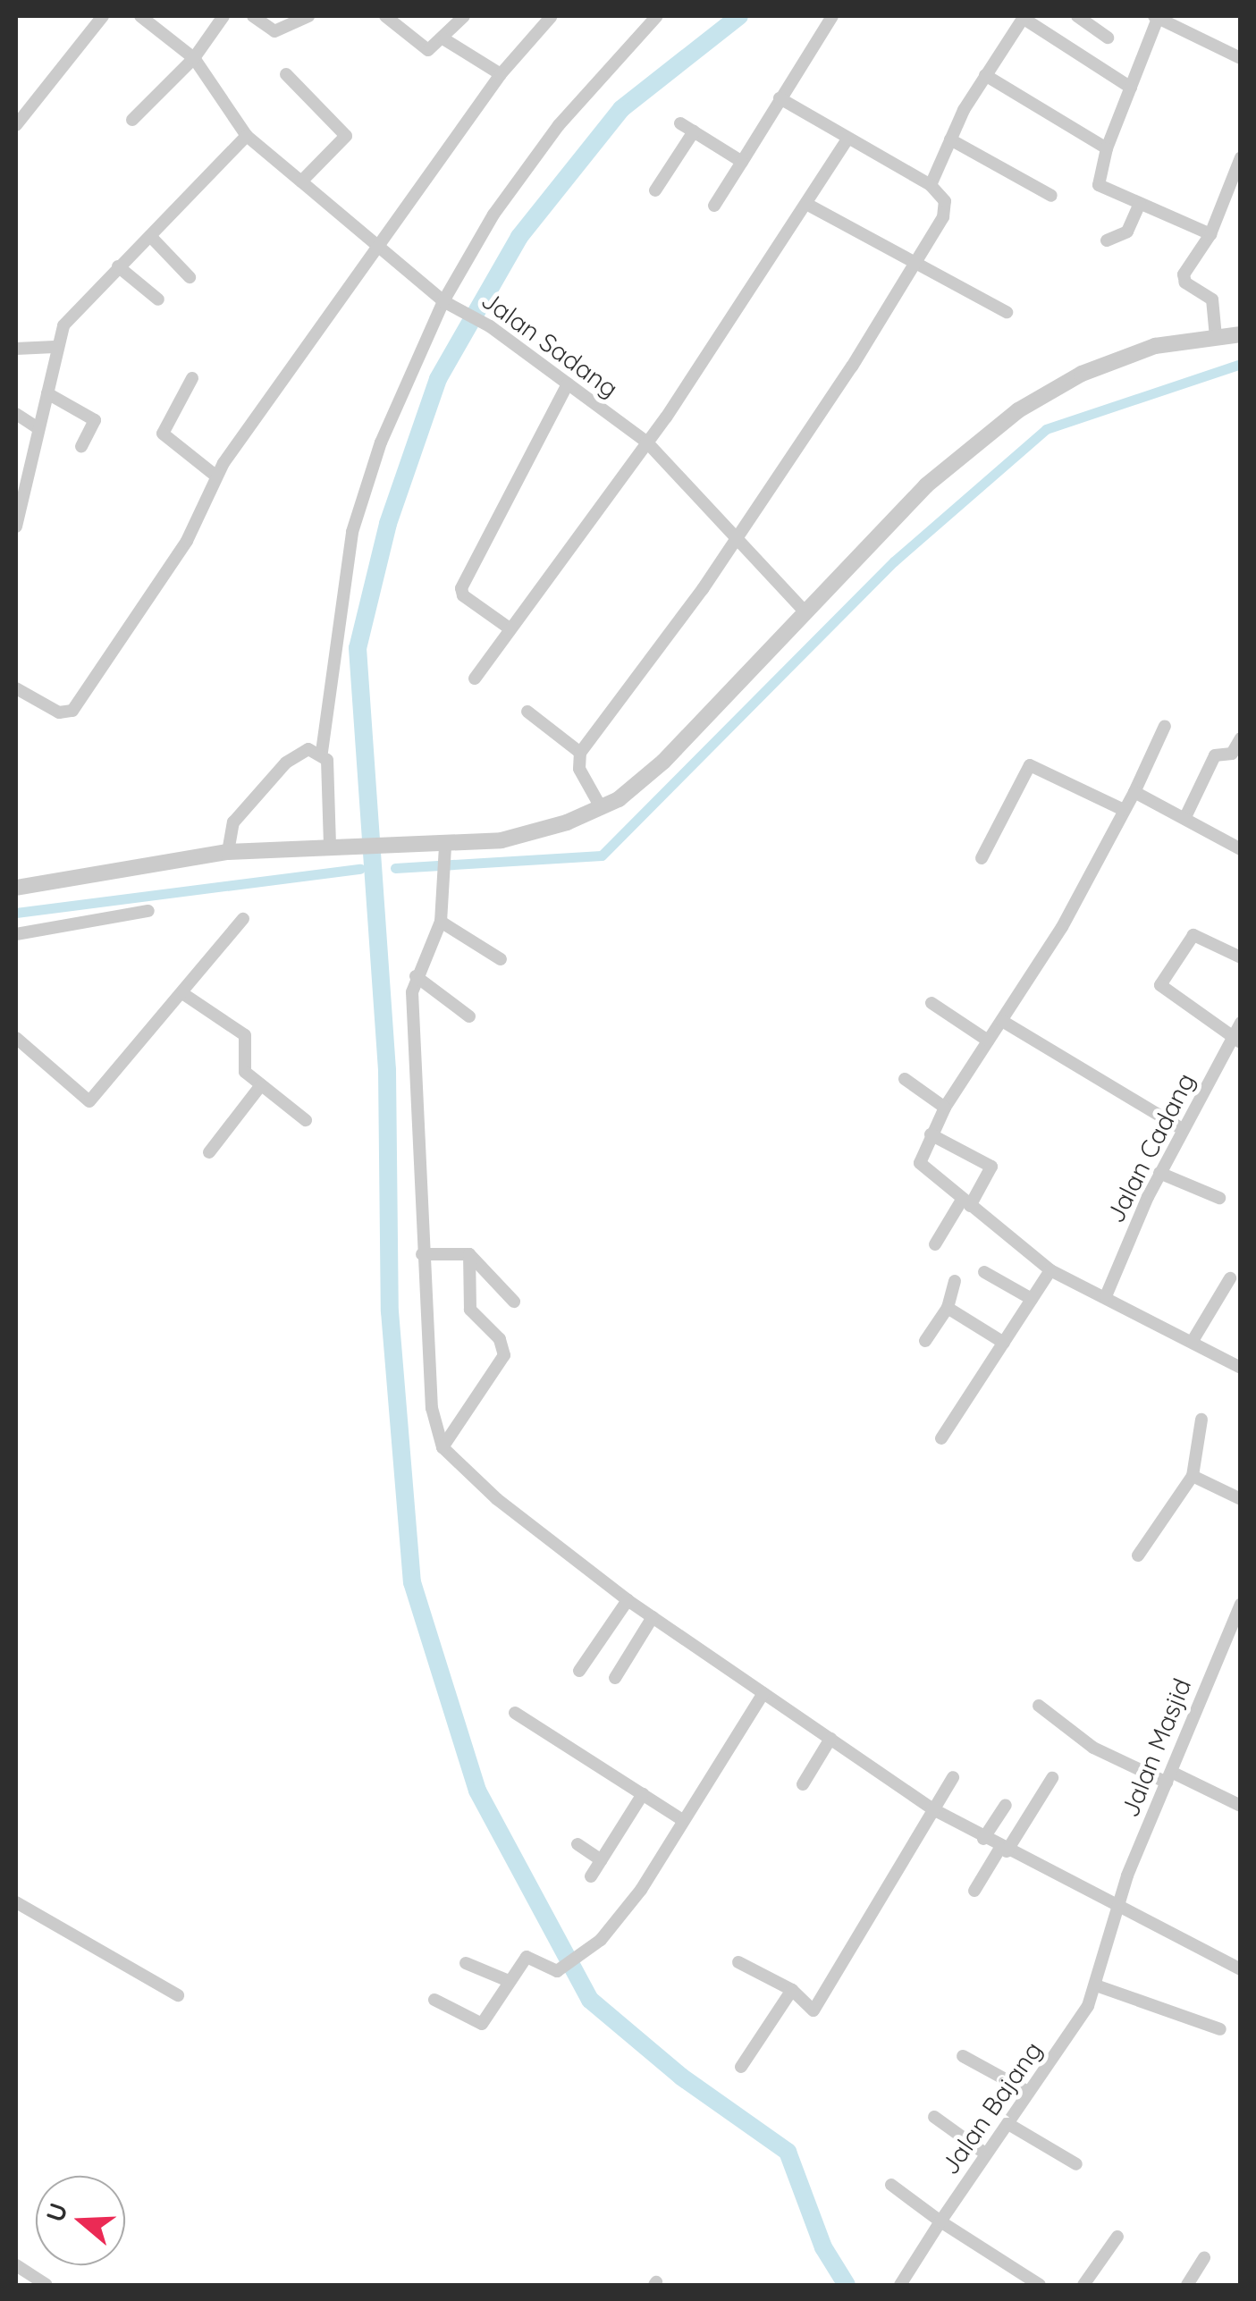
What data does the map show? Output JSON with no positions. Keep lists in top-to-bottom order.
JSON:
{
  "streets": {
    "street": [
      "Jalan Sadang",
      "Jalan Cadang",
      "Jalan Masjid",
      "Jalan Bajang"
    ]
  },
  "crossings": [
    ["Jalan Masjid", "Jalan Bajang"]
  ],
  "north": "left"
}
